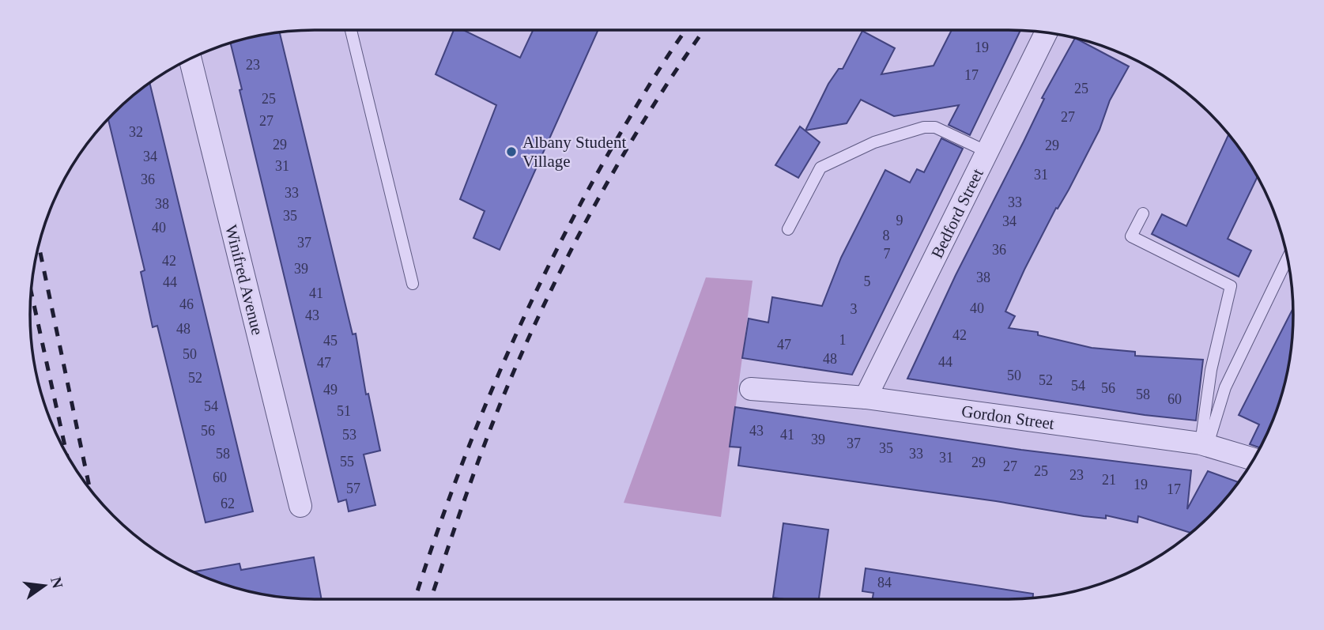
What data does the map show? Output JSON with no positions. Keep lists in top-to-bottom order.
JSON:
{
  "streets": {
    "street": ["Bedford Street", "Winifred Avenue", "Gordon Street"]
  },
  "crossings": [
    ["Bedford Street", "Gordon Street"]
  ],
  "places": ["Albany Student Village"],
  "house_numbers": [
    "19",
    "23",
    "17",
    "25",
    "25",
    "27",
    "27",
    "32",
    "29",
    "29",
    "34",
    "31",
    "31",
    "36",
    "33",
    "33",
    "38",
    "35",
    "9",
    "34",
    "40",
    "8",
    "37",
    "36",
    "7",
    "42",
    "39",
    "38",
    "5",
    "44",
    "41",
    "46",
    "40",
    "3",
    "43",
    "48",
    "42",
    "1",
    "45",
    "47",
    "50",
    "48",
    "44",
    "47",
    "50",
    "52",
    "52",
    "54",
    "56",
    "49",
    "58",
    "60",
    "54",
    "51",
    "56",
    "43",
    "53",
    "41",
    "39",
    "37",
    "35",
    "58",
    "33",
    "31",
    "55",
    "29",
    "27",
    "25",
    "23",
    "60",
    "21",
    "19",
    "57",
    "17",
    "62",
    "84"
  ],
  "north": "right"
}
